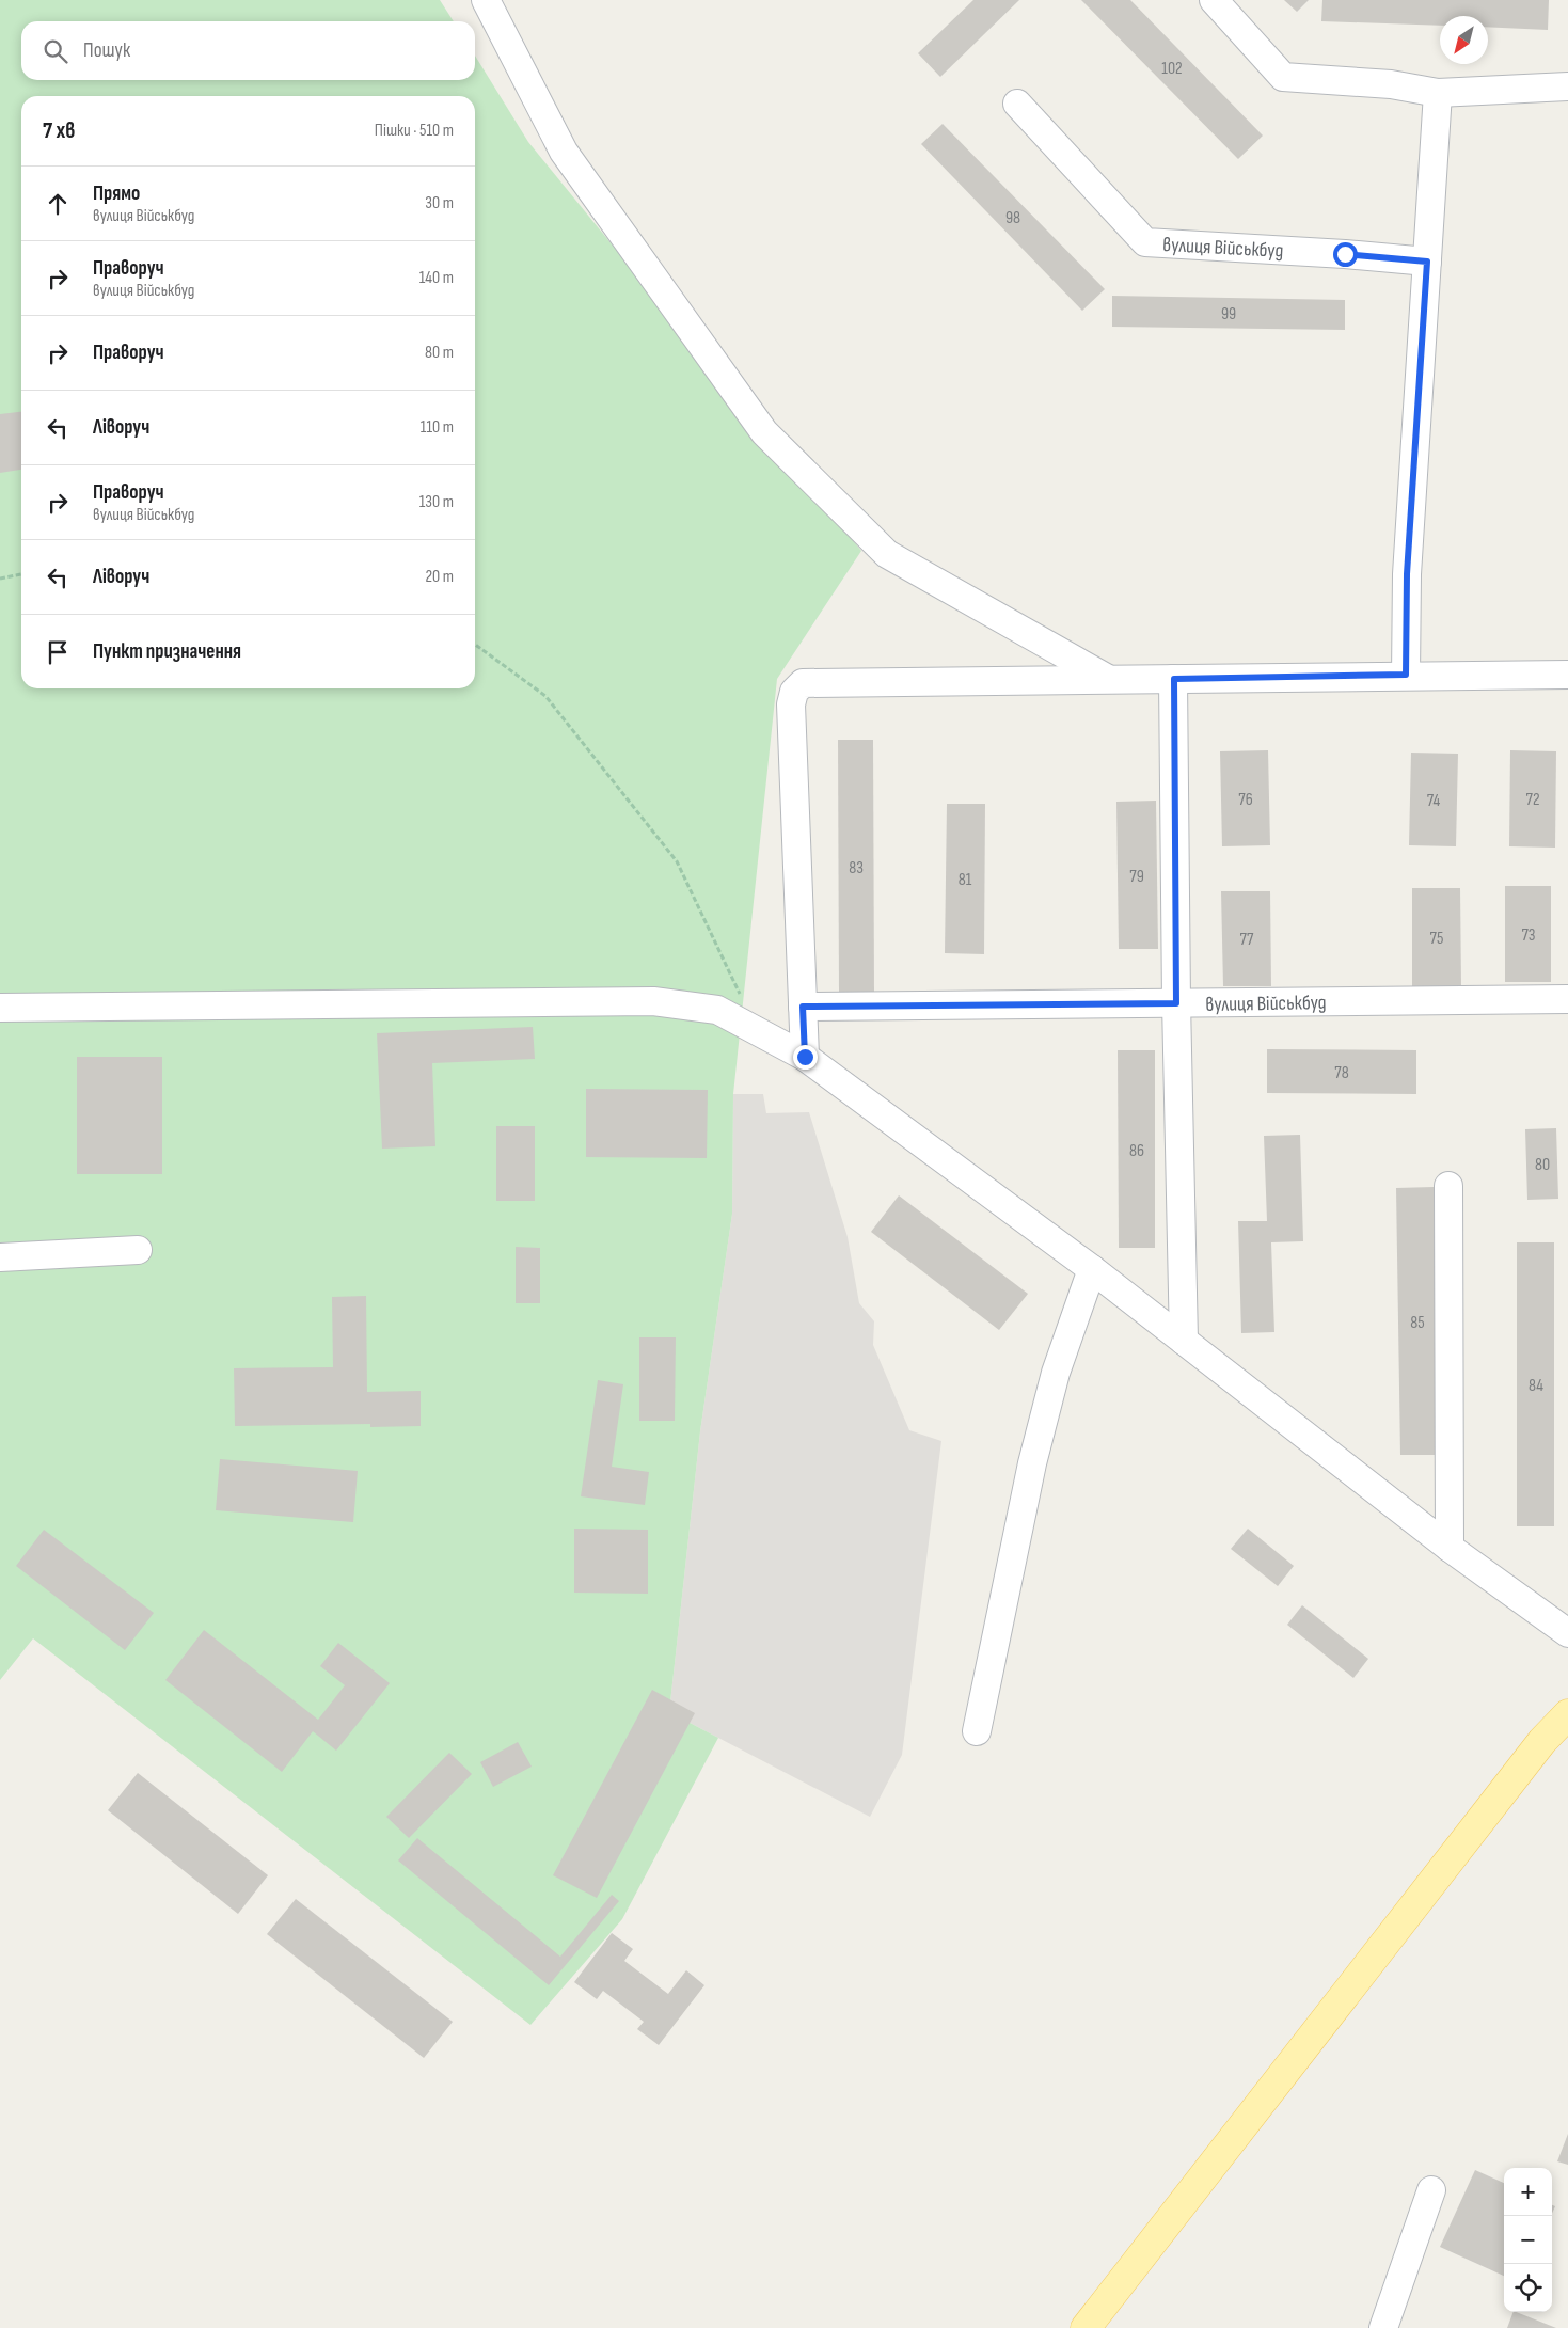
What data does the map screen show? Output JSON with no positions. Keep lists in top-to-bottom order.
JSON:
{
  "streets": {
    "street": ["вулиця Військбуд"]
  },
  "house_numbers": [
    "102",
    "98",
    "99",
    "76",
    "72",
    "74",
    "83",
    "79",
    "81",
    "73",
    "75",
    "77",
    "78",
    "86",
    "80",
    "85",
    "84"
  ],
  "north": "bottom left",
  "page": {
    "search": "Пошук",
    "heading": ["7 хв", "Пішки · 510 m"],
    "list": [
      ["Прямо", "вулиця Військбуд", "30 m"],
      ["Праворуч", "вулиця Військбуд", "140 m"],
      ["Праворуч", "80 m"],
      ["Ліворуч", "110 m"],
      ["Праворуч", "вулиця Військбуд", "130 m"],
      ["Ліворуч", "20 m"],
      "Пункт призначення"
    ],
    "map_buttons": ["+", "−"]
  }
}
